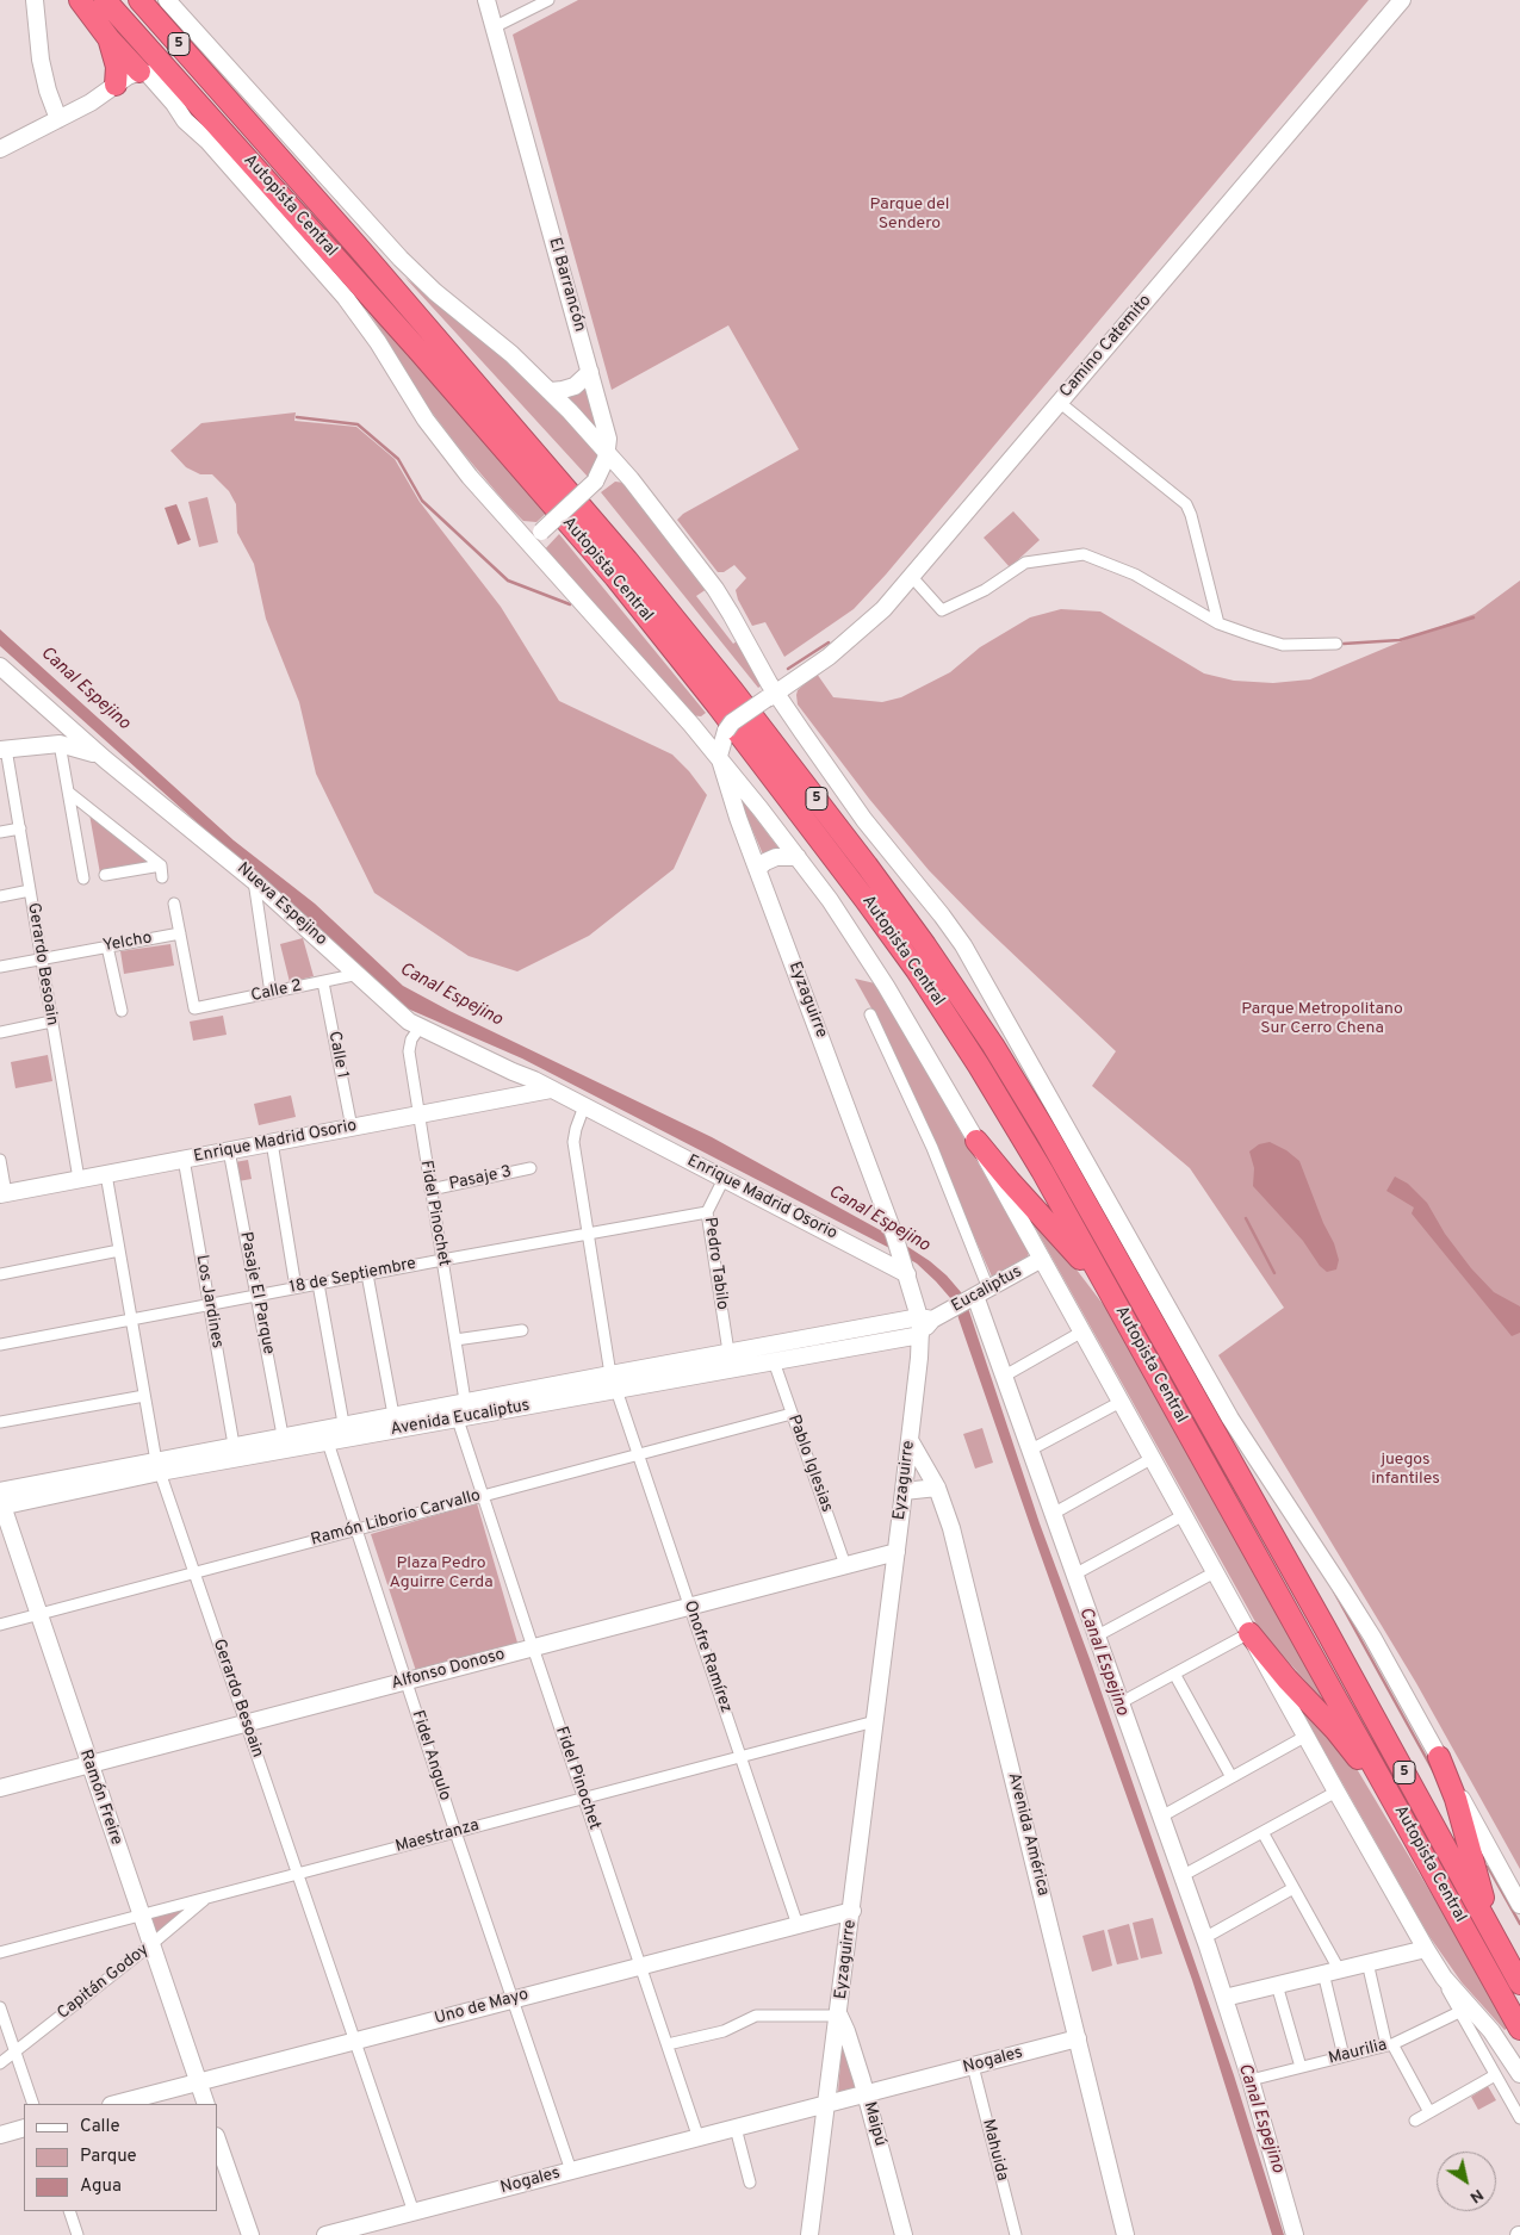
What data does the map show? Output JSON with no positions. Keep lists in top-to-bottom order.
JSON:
{
  "streets": {
    "highway": ["5", "Autopista Central"],
    "main road": [
      "El Barrancón",
      "Camino Catemito",
      "Nueva Espejino",
      "Eyzaguirre",
      "Enrique Madrid Osorio",
      "Eucaliptus",
      "Avenida Eucaliptus",
      "Alfonso Donoso",
      "Ramón Freire",
      "Avenida América",
      "Uno de Mayo",
      "Nogales",
      "Maipú"
    ],
    "street": [
      "Yelcho",
      "Gerardo Besoain",
      "Calle 2",
      "Calle 1",
      "Pasaje 3",
      "Fidel Pinochet",
      "Pedro Tabilo",
      "18 de Septiembre",
      "Pasaje El Parque",
      "Los Jardines",
      "Pablo Iglesias",
      "Ramón Liborio Carvallo",
      "Onofre Ramírez",
      "Fidel Angulo",
      "Maestranza",
      "Capitán Godoy",
      "Maurilia",
      "Mahuida"
    ]
  },
  "crossings": [
    ["Nueva Espejino", "Calle 2"],
    ["Nueva Espejino", "Enrique Madrid Osorio"],
    ["Nueva Espejino", "Fidel Pinochet"],
    ["Nueva Espejino", "Onofre Ramírez"],
    ["Yelcho", "Gerardo Besoain"],
    ["Yelcho", "Calle 2"],
    ["Gerardo Besoain", "Enrique Madrid Osorio"],
    ["Gerardo Besoain", "18 de Septiembre"],
    ["Gerardo Besoain", "Avenida Eucaliptus"],
    ["Gerardo Besoain", "Ramón Liborio Carvallo"],
    ["Gerardo Besoain", "Alfonso Donoso"],
    ["Gerardo Besoain", "Maestranza"],
    ["Gerardo Besoain", "Uno de Mayo"],
    ["Gerardo Besoain", "Nogales"],
    ["Calle 2", "Calle 1"],
    ["Eyzaguirre", "Enrique Madrid Osorio"],
    ["Eyzaguirre", "Eucaliptus"],
    ["Eyzaguirre", "Avenida Eucaliptus"],
    ["Eyzaguirre", "Alfonso Donoso"],
    ["Eyzaguirre", "Avenida América"],
    ["Eyzaguirre", "Maestranza"],
    ["Eyzaguirre", "Uno de Mayo"],
    ["Eyzaguirre", "Nogales"],
    ["Eyzaguirre", "Maipú"],
    ["Calle 1", "Enrique Madrid Osorio"],
    ["Enrique Madrid Osorio", "Fidel Pinochet"],
    ["Enrique Madrid Osorio", "Pedro Tabilo"],
    ["Enrique Madrid Osorio", "Pasaje El Parque"],
    ["Enrique Madrid Osorio", "Los Jardines"],
    ["Enrique Madrid Osorio", "Onofre Ramírez"],
    ["Pasaje 3", "Fidel Pinochet"],
    ["Fidel Pinochet", "18 de Septiembre"],
    ["Fidel Pinochet", "Avenida Eucaliptus"],
    ["Fidel Pinochet", "Ramón Liborio Carvallo"],
    ["Fidel Pinochet", "Alfonso Donoso"],
    ["Fidel Pinochet", "Maestranza"],
    ["Fidel Pinochet", "Uno de Mayo"],
    ["Fidel Pinochet", "Nogales"],
    ["Pedro Tabilo", "18 de Septiembre"],
    ["Pedro Tabilo", "Avenida Eucaliptus"],
    ["18 de Septiembre", "Pasaje El Parque"],
    ["18 de Septiembre", "Los Jardines"],
    ["18 de Septiembre", "Onofre Ramírez"],
    ["Eucaliptus", "Avenida Eucaliptus"],
    ["Pasaje El Parque", "Avenida Eucaliptus"],
    ["Los Jardines", "Avenida Eucaliptus"],
    ["Avenida Eucaliptus", "Pablo Iglesias"],
    ["Avenida Eucaliptus", "Onofre Ramírez"],
    ["Avenida Eucaliptus", "Fidel Angulo"],
    ["Avenida Eucaliptus", "Ramón Freire"],
    ["Pablo Iglesias", "Ramón Liborio Carvallo"],
    ["Pablo Iglesias", "Alfonso Donoso"],
    ["Ramón Liborio Carvallo", "Onofre Ramírez"],
    ["Ramón Liborio Carvallo", "Fidel Angulo"],
    ["Ramón Liborio Carvallo", "Ramón Freire"],
    ["Onofre Ramírez", "Alfonso Donoso"],
    ["Onofre Ramírez", "Maestranza"],
    ["Onofre Ramírez", "Uno de Mayo"],
    ["Alfonso Donoso", "Fidel Angulo"],
    ["Alfonso Donoso", "Ramón Freire"],
    ["Fidel Angulo", "Maestranza"],
    ["Fidel Angulo", "Uno de Mayo"],
    ["Fidel Angulo", "Nogales"],
    ["Ramón Freire", "Maestranza"],
    ["Ramón Freire", "Capitán Godoy"],
    ["Ramón Freire", "Uno de Mayo"],
    ["Avenida América", "Nogales"],
    ["Maestranza", "Capitán Godoy"],
    ["Nogales", "Maipú"],
    ["Nogales", "Mahuida"]
  ],
  "water": ["Canal Espejino"],
  "parks": [
    "Parque del Sendero",
    "Parque Metropolitano Sur Cerro Chena",
    "juegos infantiles",
    "Plaza Pedro Aguirre Cerda"
  ],
  "legend": ["Calle", "Parque", "Agua"],
  "north": "bottom right"
}
